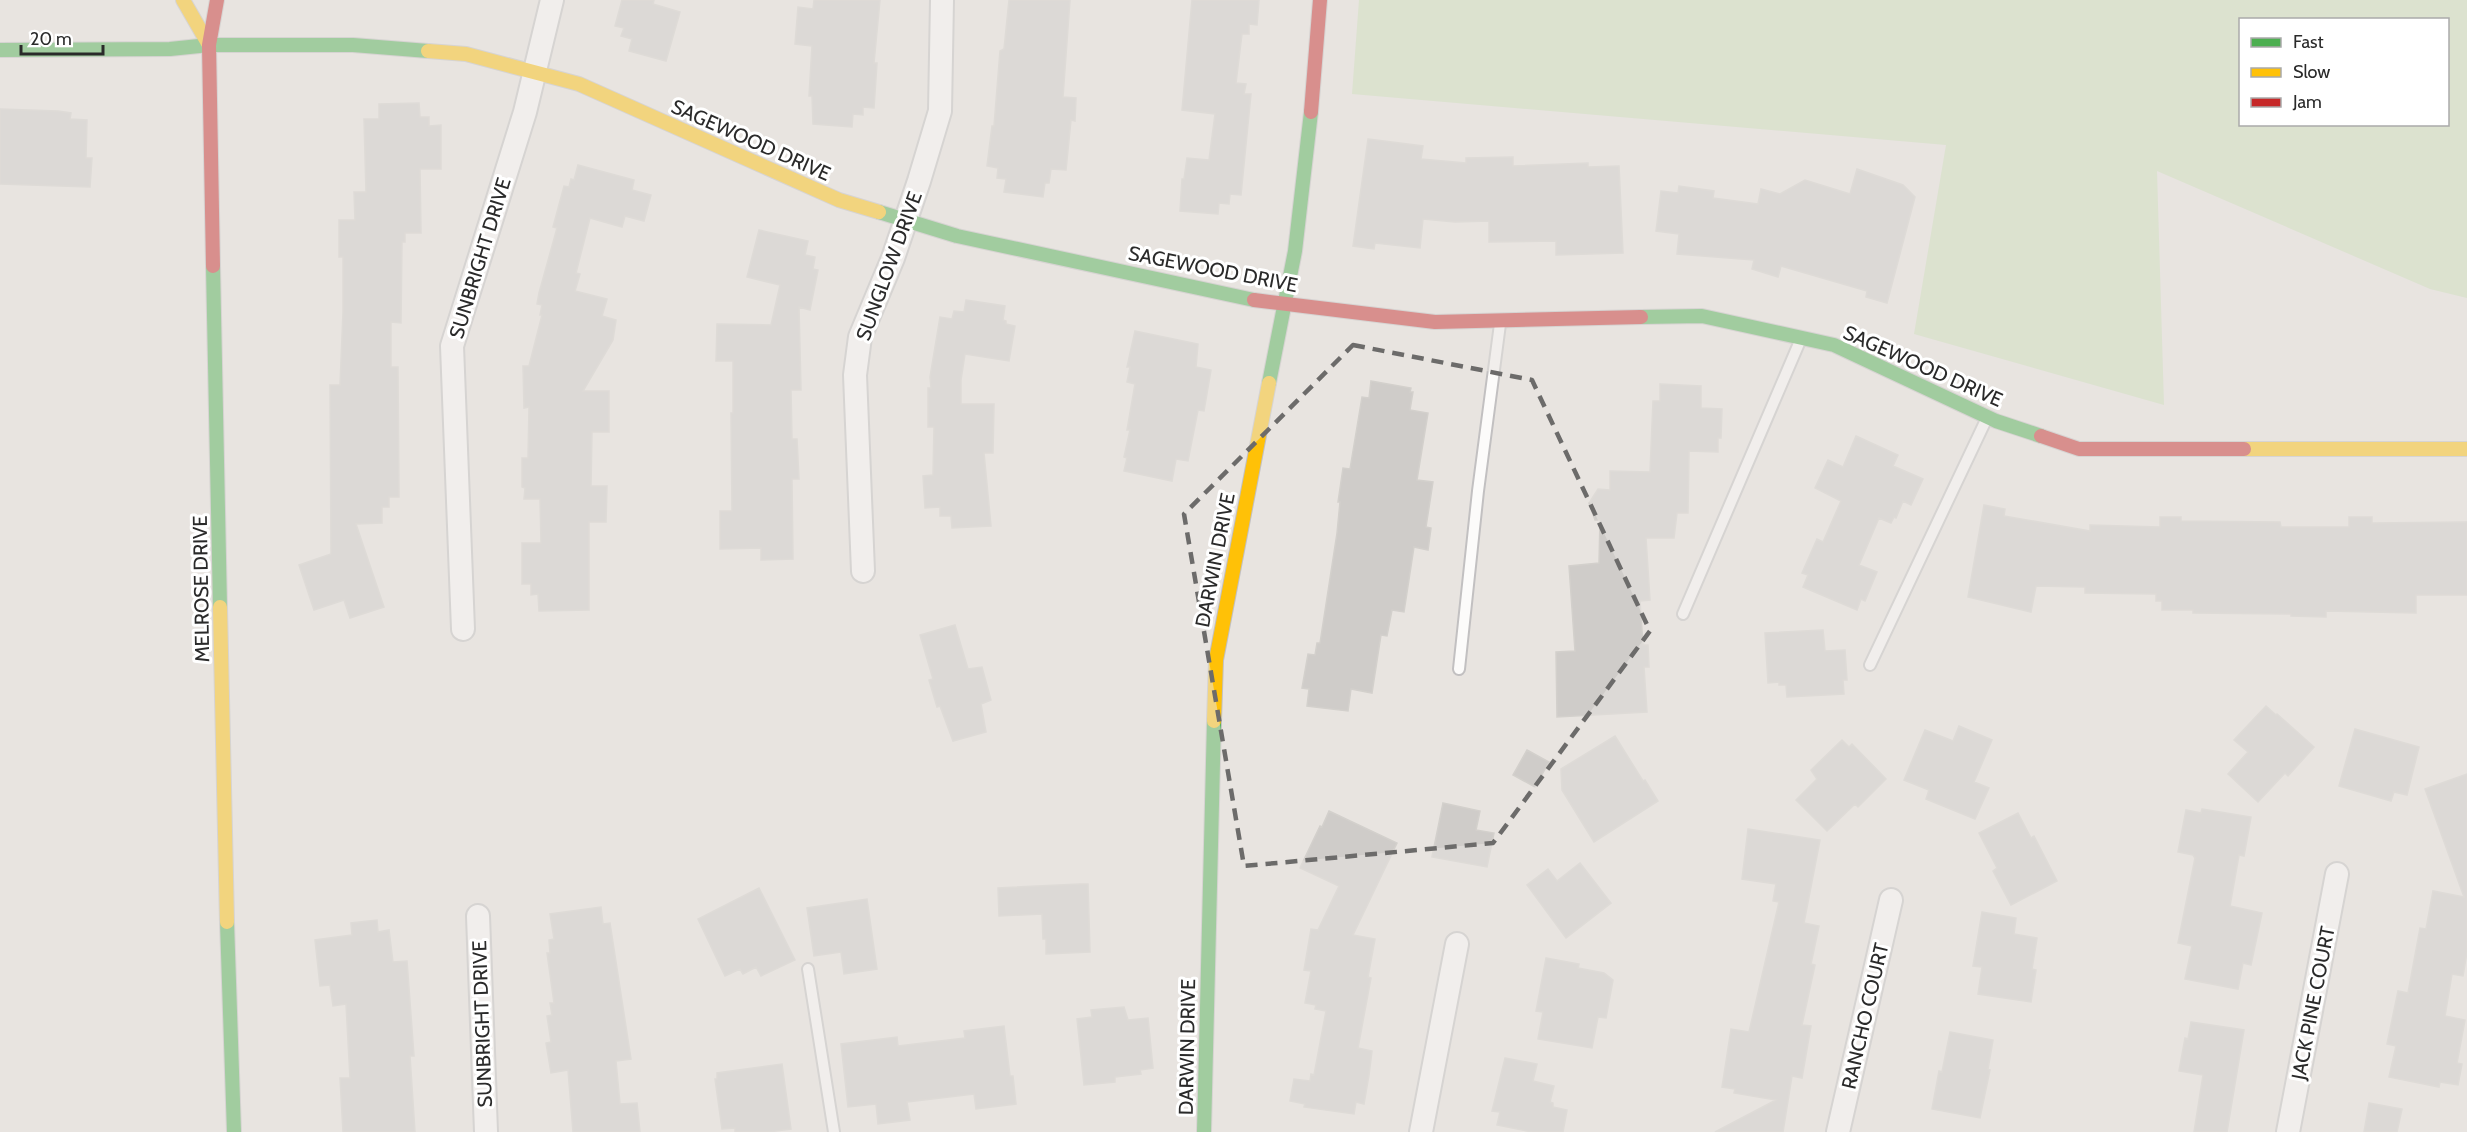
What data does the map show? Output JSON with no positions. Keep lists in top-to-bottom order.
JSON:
{
  "streets": {
    "street": [
      "SAGEWOOD DRIVE",
      "SUNBRIGHT DRIVE",
      "SUNGLOW DRIVE",
      "DARWIN DRIVE",
      "MELROSE DRIVE",
      "JACK PINE COURT",
      "RANCHO COURT"
    ]
  },
  "crossings": [
    ["SAGEWOOD DRIVE", "SUNBRIGHT DRIVE"],
    ["SAGEWOOD DRIVE", "SUNGLOW DRIVE"],
    ["SAGEWOOD DRIVE", "DARWIN DRIVE"],
    ["SAGEWOOD DRIVE", "MELROSE DRIVE"]
  ],
  "legend": ["Fast", "Slow", "Jam"],
  "scale_bar": "20 m"
}
